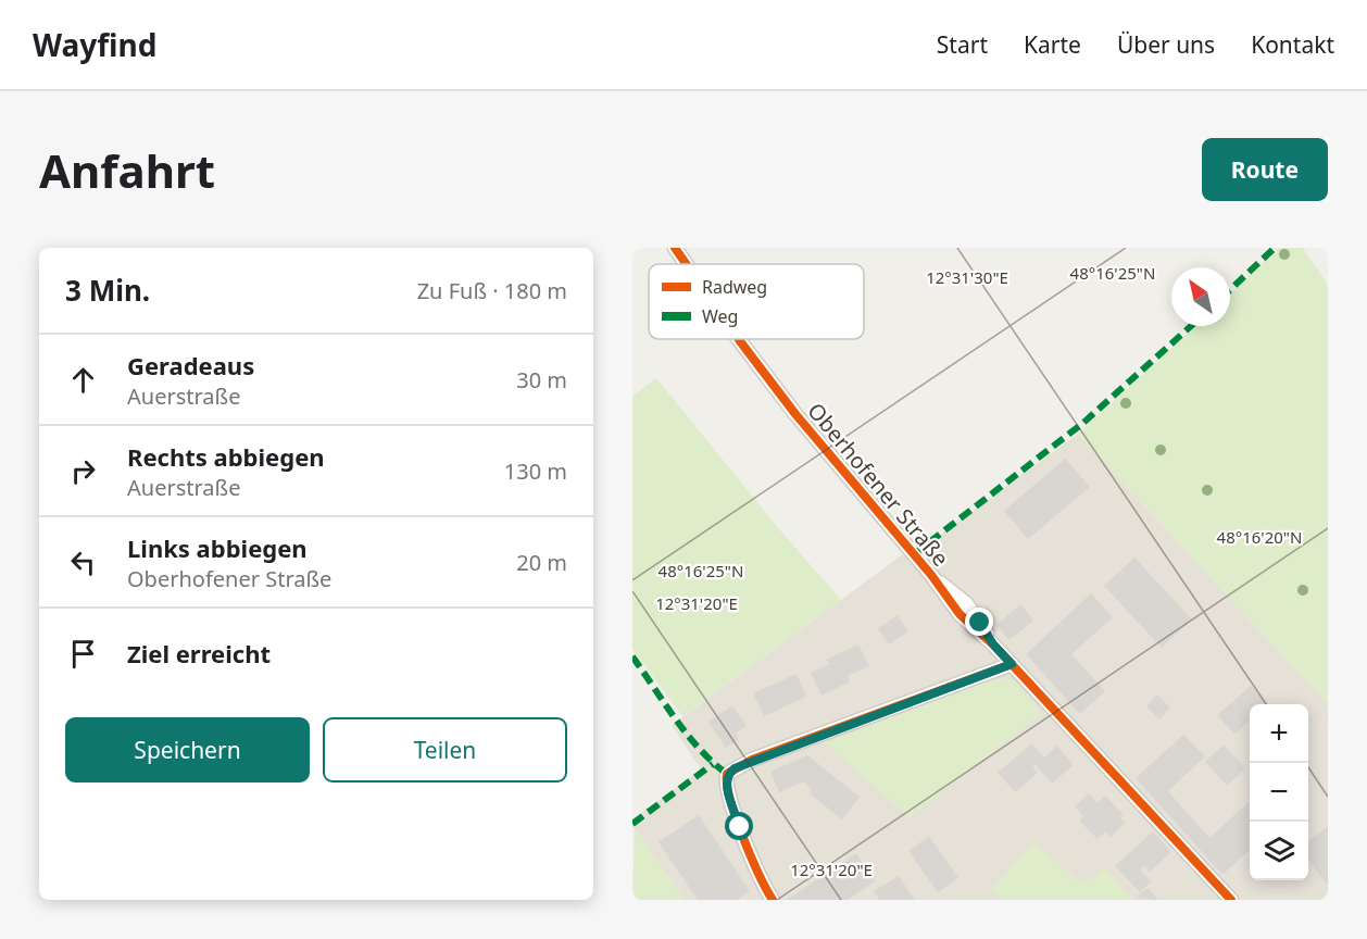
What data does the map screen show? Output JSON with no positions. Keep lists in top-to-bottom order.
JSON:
{
  "streets": {
    "street": ["Oberhofener Straße"]
  },
  "legend": ["Radweg", "Weg"],
  "north": "top left",
  "page": {
    "header": "Wayfind",
    "nav": [
      "Start",
      "Karte",
      "Über uns",
      "Kontakt"
    ],
    "buttons": [
      "Route",
      ["Speichern", "Teilen"]
    ],
    "title": "Anfahrt",
    "heading": ["3 Min.", "Zu Fuß · 180 m"],
    "list": [
      ["Geradeaus", "Auerstraße", "30 m"],
      ["Rechts abbiegen", "Auerstraße", "130 m"],
      ["Links abbiegen", "Oberhofener Straße", "20 m"],
      "Ziel erreicht"
    ],
    "map_buttons": ["+", "−"]
  },
  "coordinates": [
    "48°16'25\"N",
    "12°31'30\"E",
    "48°16'20\"N",
    "12°31'20\"E"
  ]
}
